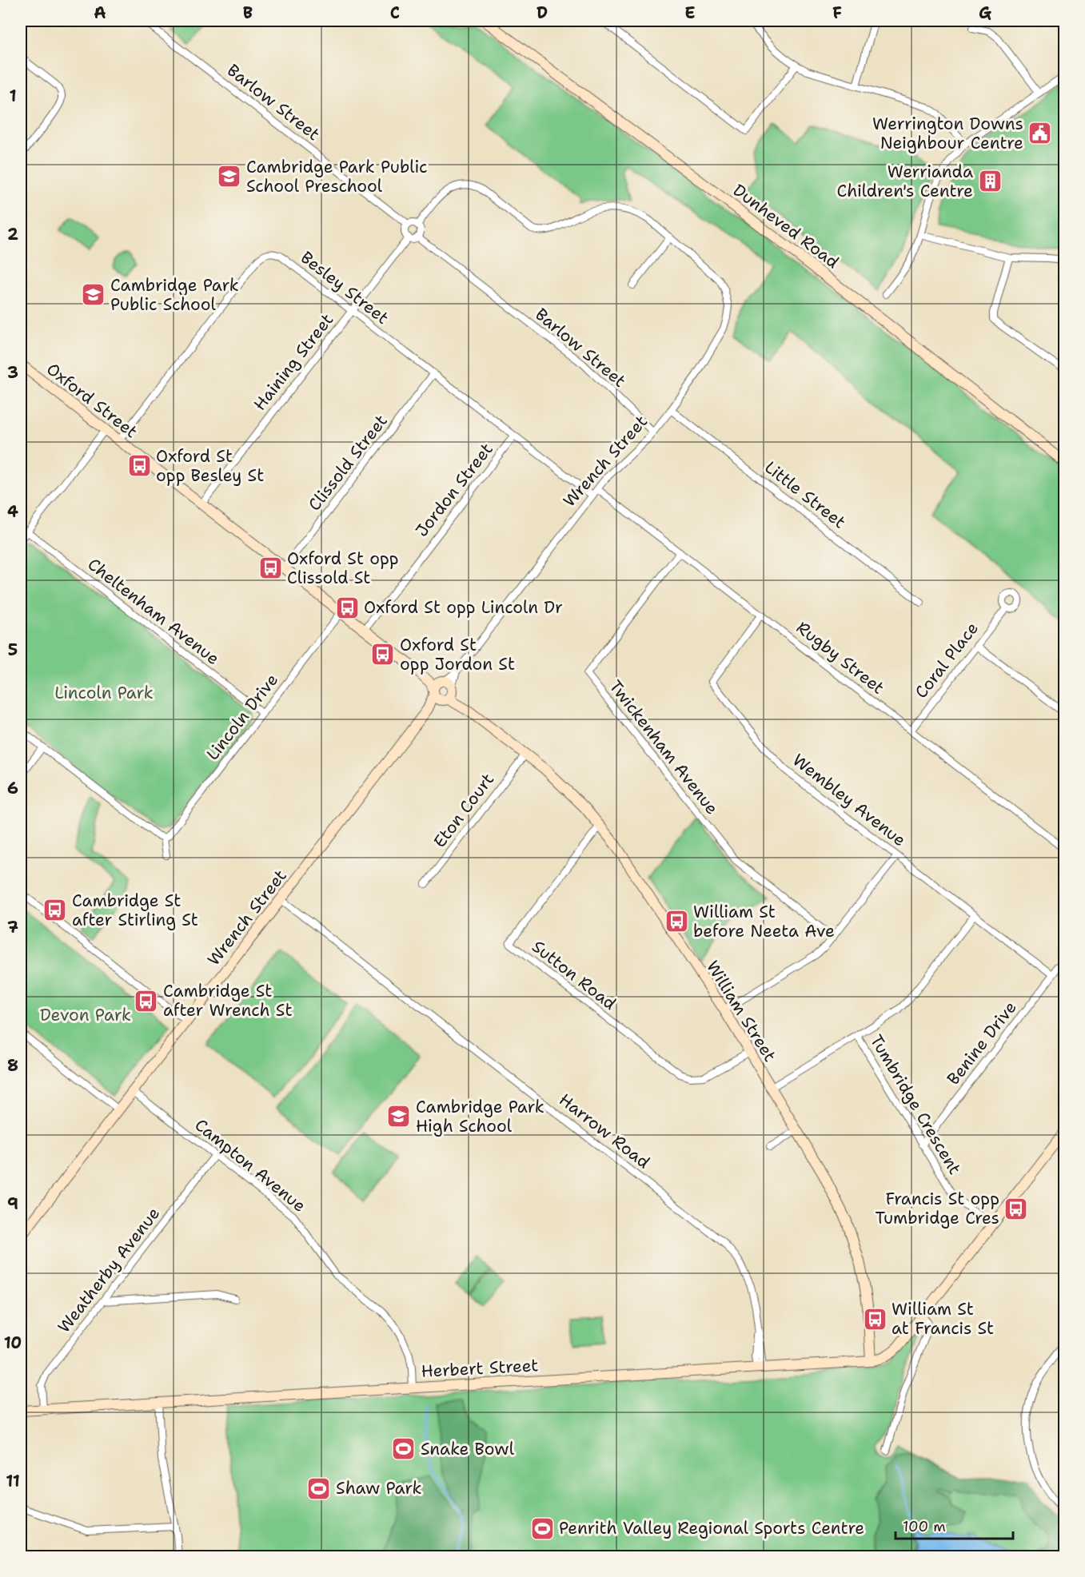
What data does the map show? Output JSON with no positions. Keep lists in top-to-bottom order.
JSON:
{
  "streets": {
    "street": [
      "Barlow Street",
      "Dunheved Road",
      "Besley Street",
      "Haining Street",
      "Oxford Street",
      "Wrench Street",
      "Clissold Street",
      "Jordon Street",
      "Little Street",
      "Cheltenham Avenue",
      "Rugby Street",
      "Coral Place",
      "Lincoln Drive",
      "Twickenham Avenue",
      "Wembley Avenue",
      "Eton Court",
      "Sutton Road",
      "William Street",
      "Benine Drive",
      "Tumbridge Crescent",
      "Harrow Road",
      "Campton Avenue",
      "Weatherby Avenue",
      "Herbert Street"
    ]
  },
  "crossings": [
    ["Barlow Street", "Haining Street"],
    ["Barlow Street", "Wrench Street"],
    ["Besley Street", "Haining Street"],
    ["Besley Street", "Oxford Street"],
    ["Besley Street", "Wrench Street"],
    ["Besley Street", "Clissold Street"],
    ["Besley Street", "Jordon Street"],
    ["Haining Street", "Oxford Street"],
    ["Oxford Street", "Wrench Street"],
    ["Oxford Street", "Clissold Street"],
    ["Oxford Street", "Jordon Street"],
    ["Oxford Street", "Lincoln Drive"],
    ["Oxford Street", "William Street"],
    ["Wrench Street", "Little Street"],
    ["Wrench Street", "Rugby Street"],
    ["Wrench Street", "William Street"],
    ["Wrench Street", "Harrow Road"],
    ["Wrench Street", "Campton Avenue"],
    ["Cheltenham Avenue", "Lincoln Drive"],
    ["Rugby Street", "Coral Place"],
    ["Rugby Street", "Twickenham Avenue"],
    ["Rugby Street", "Wembley Avenue"],
    ["Wembley Avenue", "Benine Drive"],
    ["Eton Court", "William Street"],
    ["Sutton Road", "William Street"],
    ["William Street", "Herbert Street"],
    ["Benine Drive", "Tumbridge Crescent"],
    ["Tumbridge Crescent", "Herbert Street"],
    ["Harrow Road", "Herbert Street"],
    ["Campton Avenue", "Weatherby Avenue"],
    ["Campton Avenue", "Herbert Street"],
    ["Weatherby Avenue", "Herbert Street"]
  ],
  "parks": ["Lincoln Park", "Devon Park"],
  "places": {
    "public building": ["Werrington Downs Neighbour Centre"],
    "school or university": ["Cambridge Park Public School Preschool", "Cambridge Park Public School", "Cambridge Park High School"],
    "building": ["Werrianda Children's Centre"],
    "bus stop": [
      "Oxford St opp Besley St",
      "Oxford St opp Clissold St",
      "Oxford St opp Lincoln Dr",
      "Oxford St opp Jordon St",
      "Cambridge St after Stirling St",
      "William St before Neeta Ave",
      "Cambridge St after Wrench St",
      "Francis St opp Tumbridge Cres",
      "William St at Francis St"
    ],
    "sports": ["Snake Bowl", "Shaw Park", "Penrith Valley Regional Sports Centre"]
  },
  "scale_bar": "100 m",
  "grid": {
    "columns": [
      "A",
      "B",
      "C",
      "D",
      "E",
      "F",
      "G"
    ],
    "rows": [
      "1",
      "2",
      "3",
      "4",
      "5",
      "6",
      "7",
      "8",
      "9",
      "10",
      "11"
    ]
  }
}
